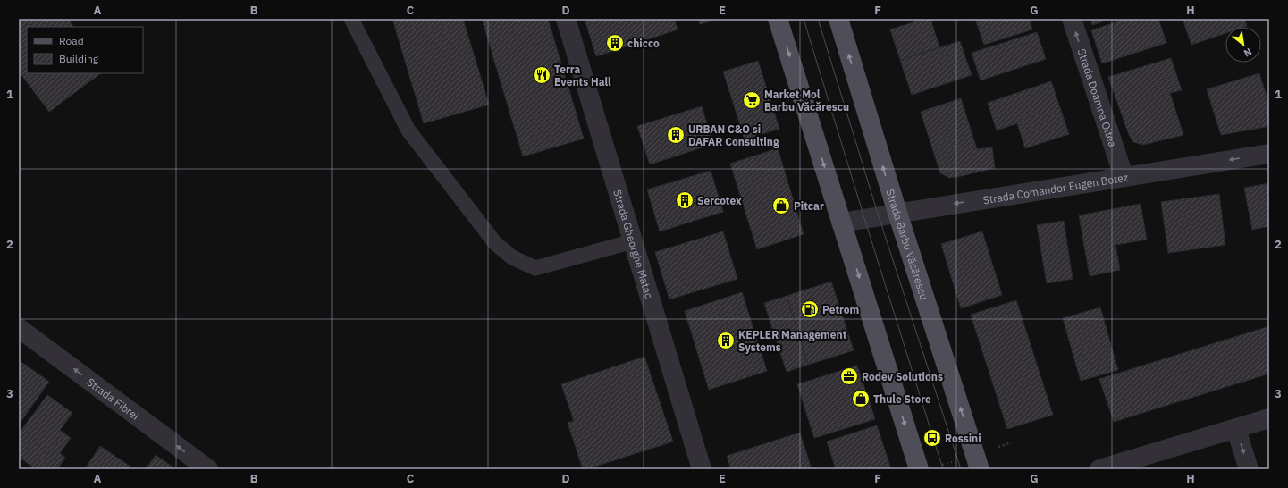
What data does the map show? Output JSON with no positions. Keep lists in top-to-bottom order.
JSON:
{
  "streets": {
    "main road": ["Strada Barbu Văcărescu"],
    "street": [
      "Strada Doamna Oltea",
      "Strada Comandor Eugen Botez",
      "Strada Gheorghe Matac",
      "Strada Fibrei"
    ]
  },
  "crossings": [
    ["Strada Doamna Oltea", "Strada Comandor Eugen Botez"],
    ["Strada Comandor Eugen Botez", "Strada Barbu Văcărescu"]
  ],
  "one_way": ["Strada Doamna Oltea", "Strada Comandor Eugen Botez", "Strada Fibrei"],
  "places": {
    "building": [
      "chicco",
      "URBAN C&O si DAFAR Consulting",
      "Sercotex",
      "KEPLER Management Systems"
    ],
    "restaurant": ["Terra Events Hall"],
    "supermarket": ["Market Mol Barbu Văcărescu"],
    "shop": ["Pitcar", "Thule Store"],
    "fuel station": ["Petrom"],
    "office": ["Rodev Solutions"],
    "bus stop": ["Rossini"]
  },
  "legend": ["Road", "Building"],
  "north": "bottom right",
  "grid": {
    "columns": [
      "A",
      "B",
      "C",
      "D",
      "E",
      "F",
      "G",
      "H"
    ],
    "rows": ["1", "2", "3"]
  }
}
